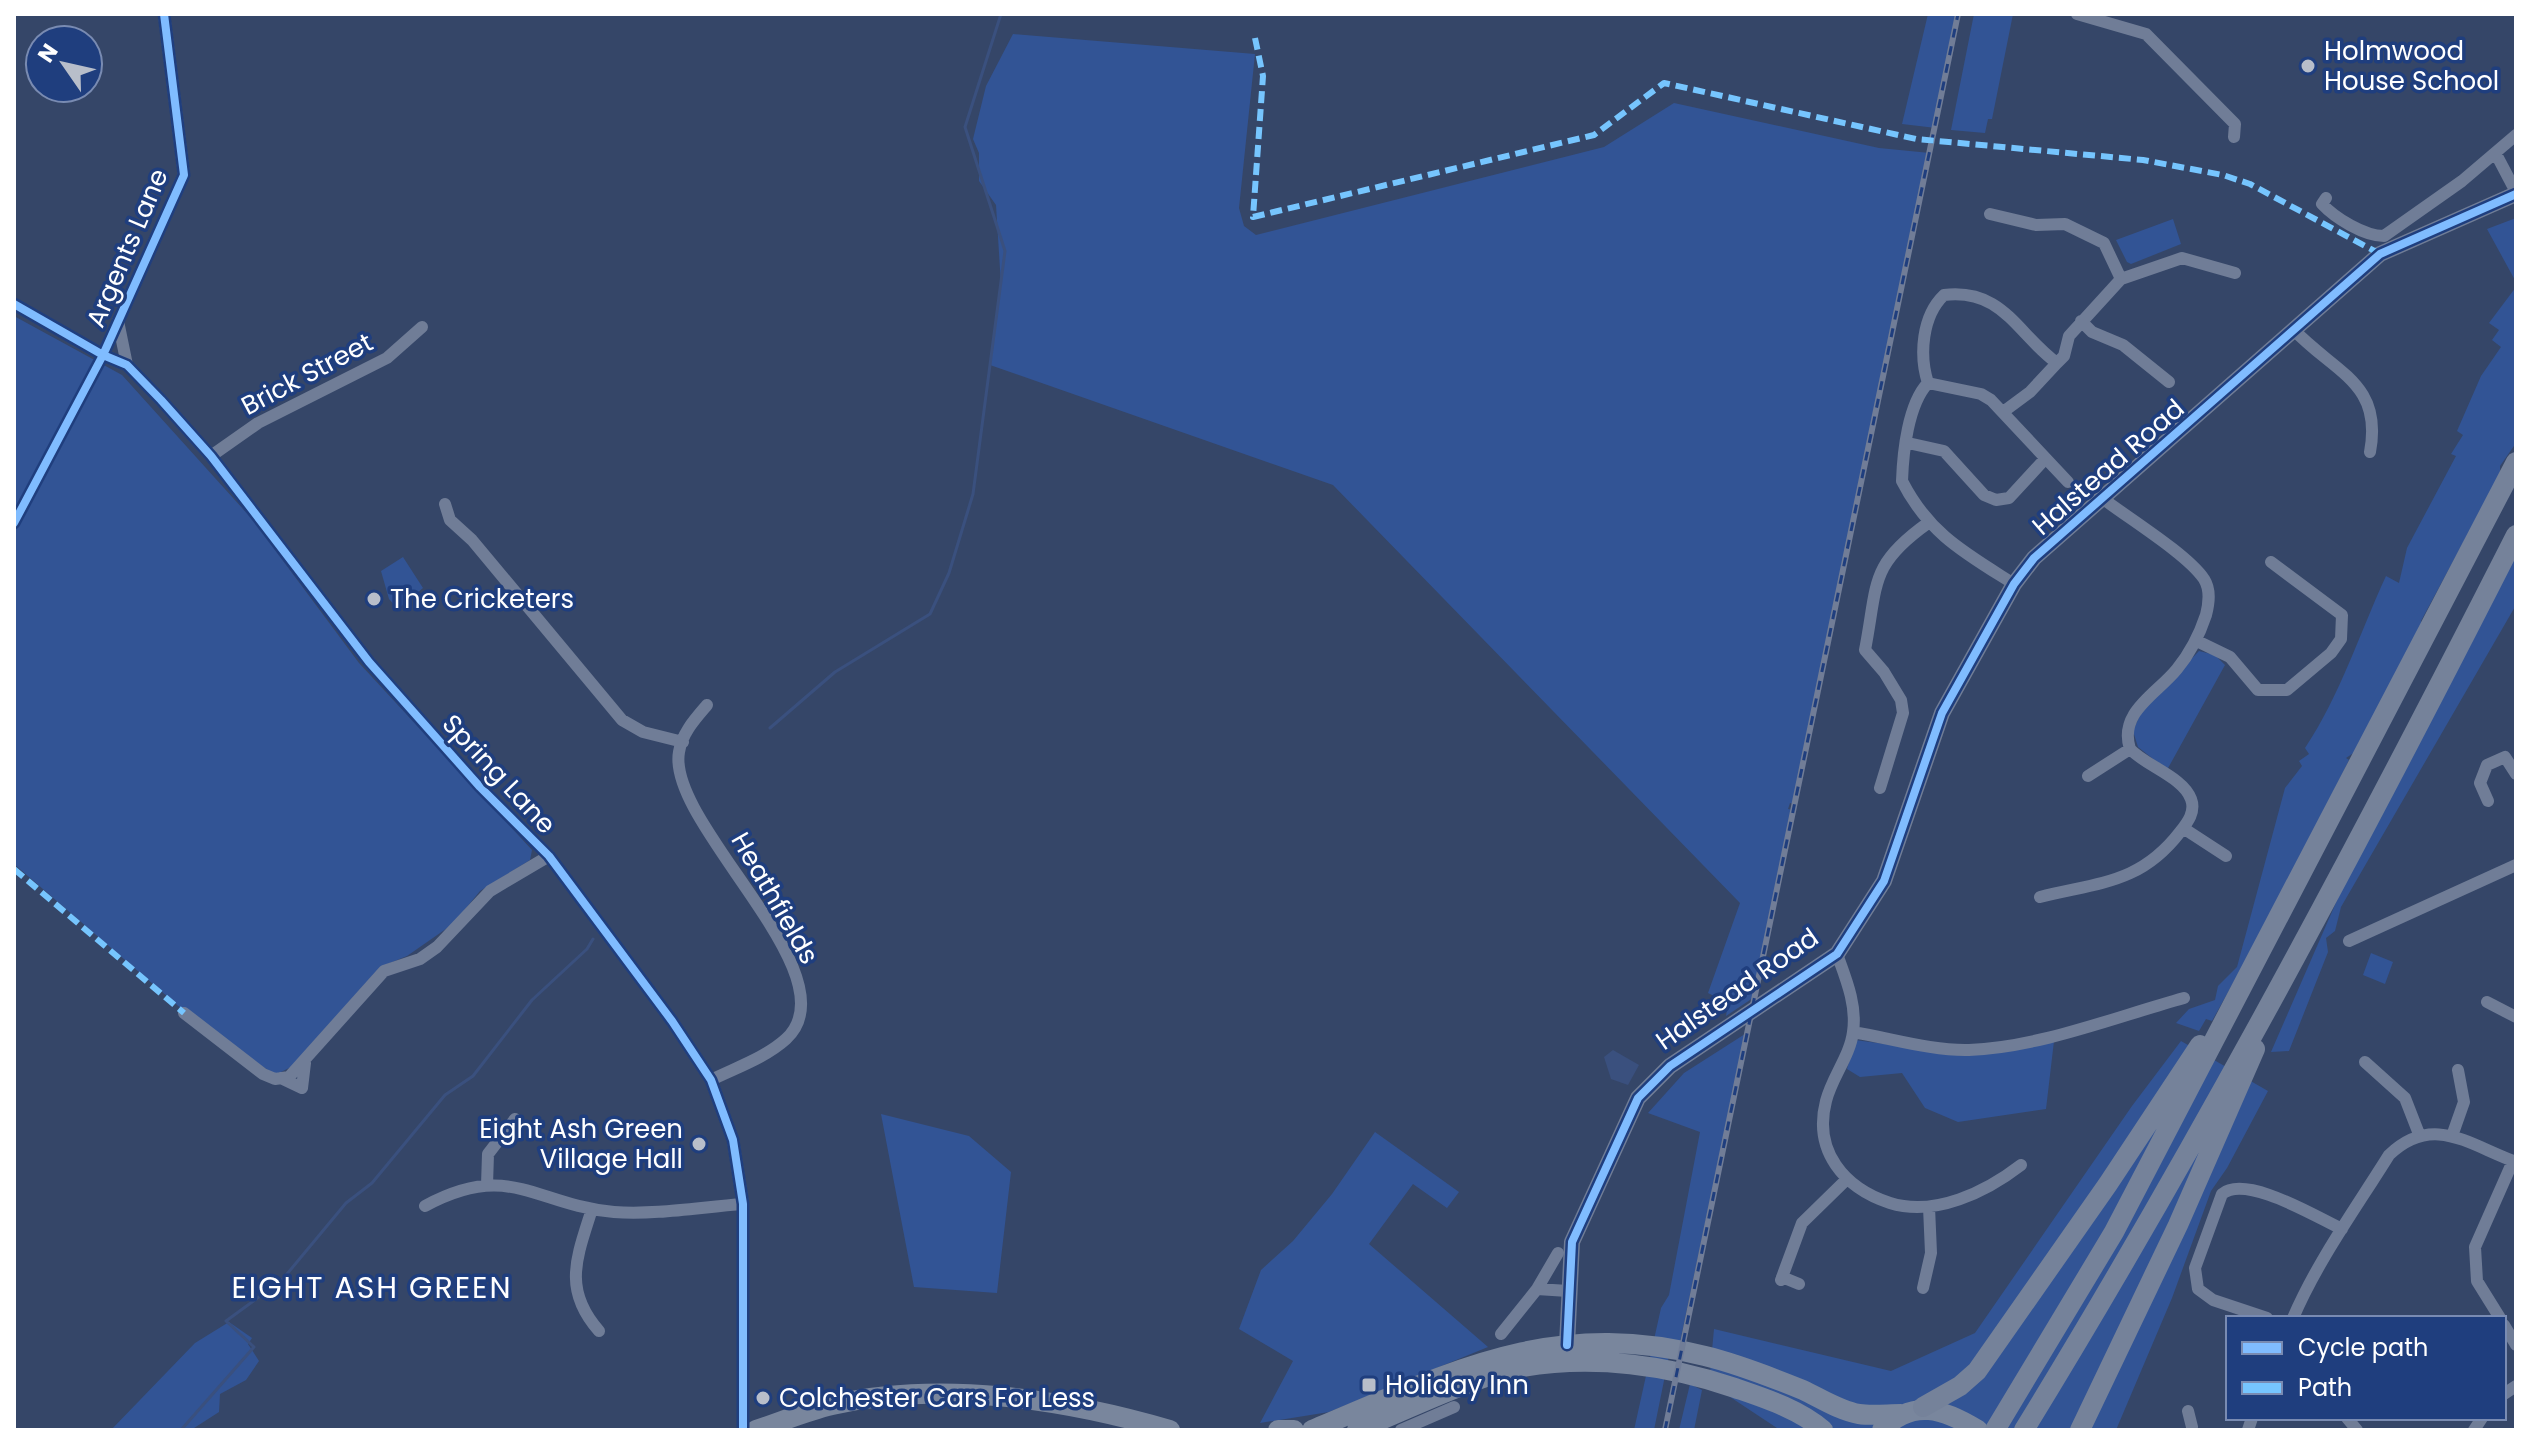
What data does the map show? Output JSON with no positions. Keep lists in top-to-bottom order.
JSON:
{
  "streets": {
    "street": [
      "Argents Lane",
      "Brick Street",
      "Halstead Road",
      "Spring Lane",
      "Heathfields"
    ]
  },
  "crossings": [
    ["Argents Lane", "Spring Lane"],
    ["Brick Street", "Spring Lane"],
    ["Spring Lane", "Heathfields"]
  ],
  "districts": ["EIGHT ASH GREEN"],
  "places": {
    "other": [
      "Holmwood House School",
      "The Cricketers",
      "Eight Ash Green Village Hall",
      "Colchester Cars For Less"
    ],
    "transit": ["Holiday Inn"]
  },
  "legend": ["Cycle path", "Path"],
  "north": "top left"
}
